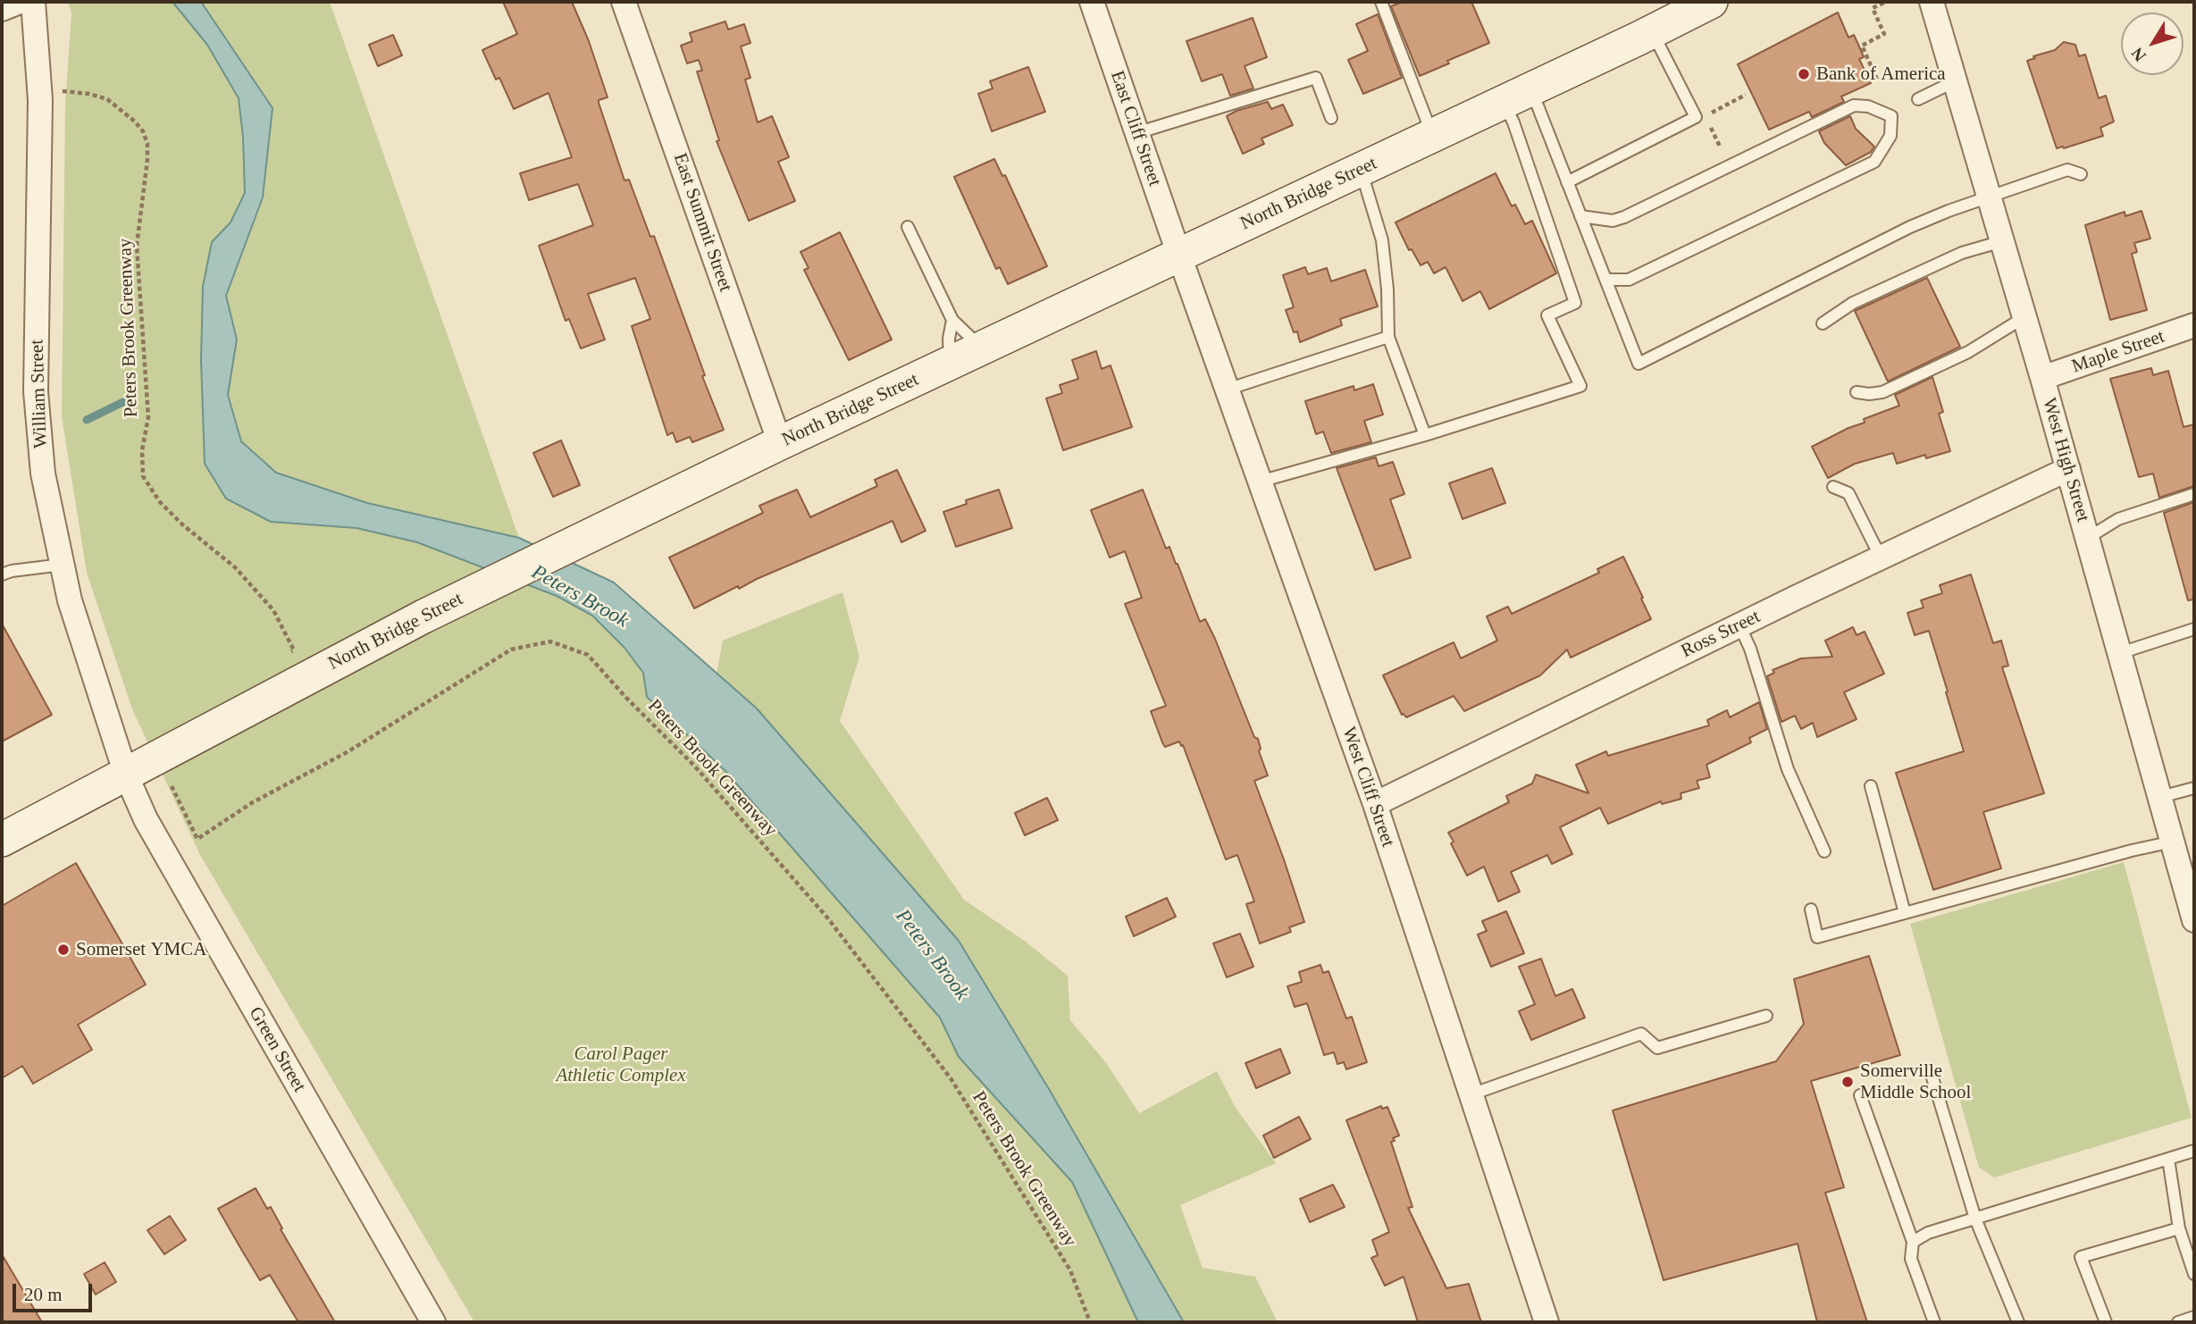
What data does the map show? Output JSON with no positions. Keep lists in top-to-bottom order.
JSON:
{
  "streets": {
    "street": [
      "East Cliff Street",
      "North Bridge Street",
      "East Summit Street",
      "Maple Street",
      "William Street",
      "West High Street",
      "Ross Street",
      "West Cliff Street",
      "Green Street"
    ],
    "path": ["Peters Brook Greenway"]
  },
  "crossings": [
    ["East Cliff Street", "North Bridge Street"],
    ["East Cliff Street", "West Cliff Street"],
    ["North Bridge Street", "East Summit Street"],
    ["North Bridge Street", "William Street"],
    ["North Bridge Street", "West Cliff Street"],
    ["North Bridge Street", "Green Street"],
    ["Maple Street", "West High Street"],
    ["William Street", "Green Street"],
    ["West High Street", "Ross Street"],
    ["Ross Street", "West Cliff Street"]
  ],
  "water": ["Peters Brook"],
  "parks": ["Carol Pager Athletic Complex"],
  "places": ["Bank of America", "Somerset YMCA", "Somerville Middle School"],
  "scale_bar": "20 m",
  "north": "bottom left"
}
